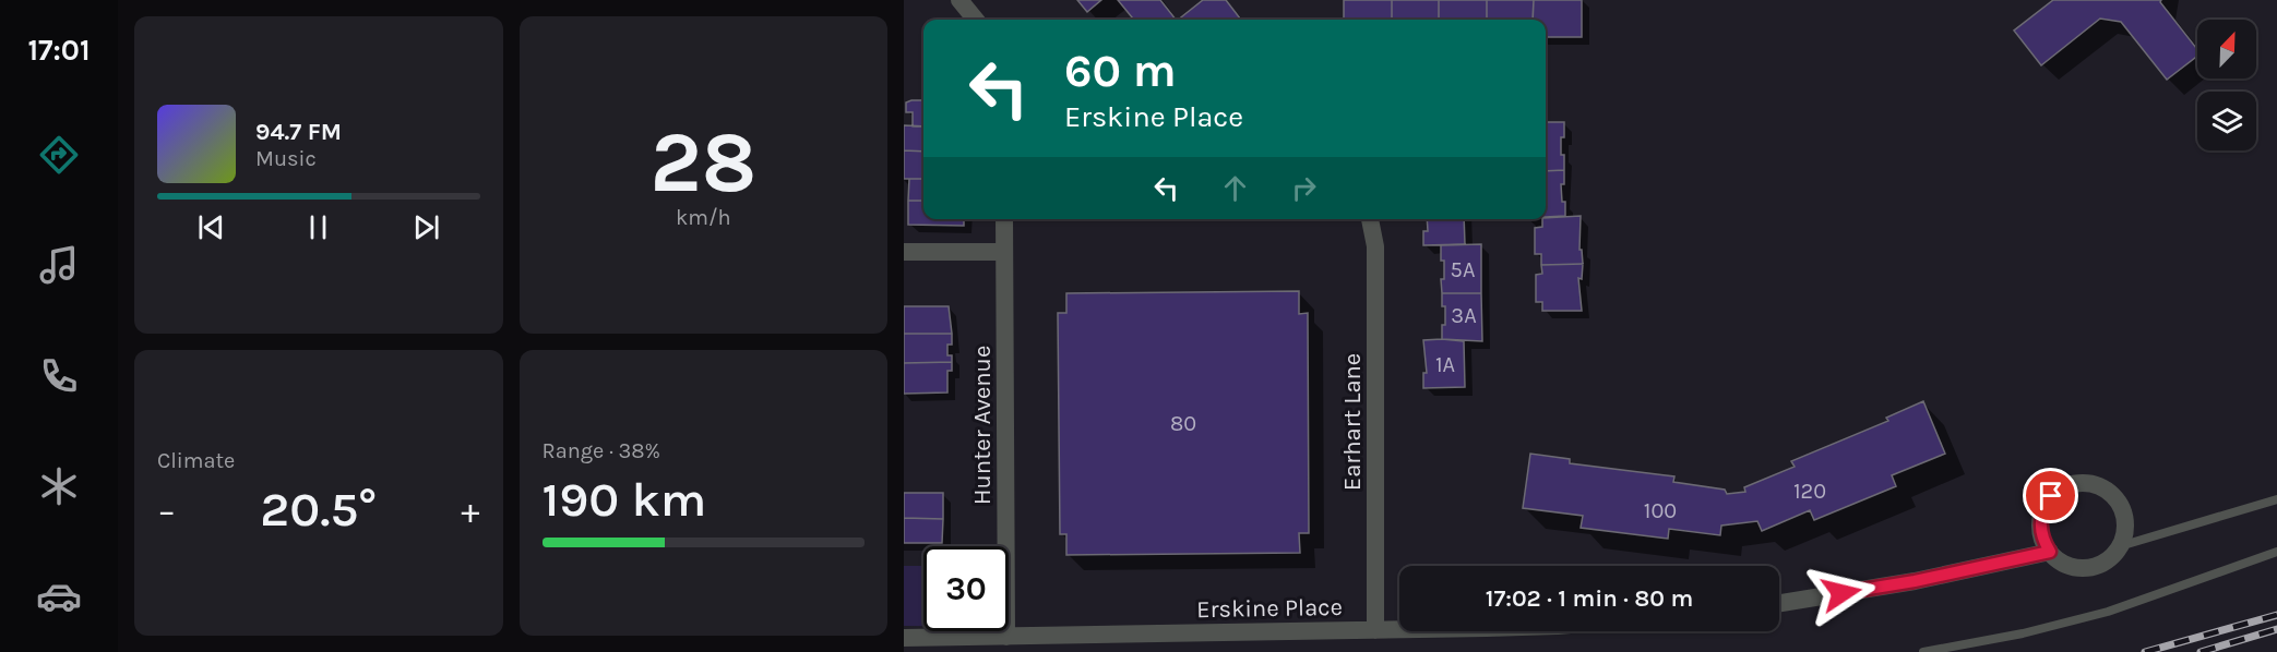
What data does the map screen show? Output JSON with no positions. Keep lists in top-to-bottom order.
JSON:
{
  "streets": {
    "street": ["Earhart Lane", "Hunter Avenue", "Erskine Place"]
  },
  "crossings": [
    ["Earhart Lane", "Erskine Place"],
    ["Hunter Avenue", "Erskine Place"]
  ],
  "house_numbers": [
    "5A",
    "3A",
    "1A",
    "80",
    "120",
    "100"
  ],
  "north": "top right",
  "page": {
    "tabs": "17:01",
    "tile": [
      ["28", "km/h"],
      "Climate",
      ["Range · 38%", "190 km"]
    ],
    "turn": ["60 m", "Erskine Place"],
    "song": ["94.7 FM", "Music"],
    "heat": ["−", "20.5°", "+"],
    "limit": "30",
    "trip": "17:02 · 1 min · 80 m"
  }
}
